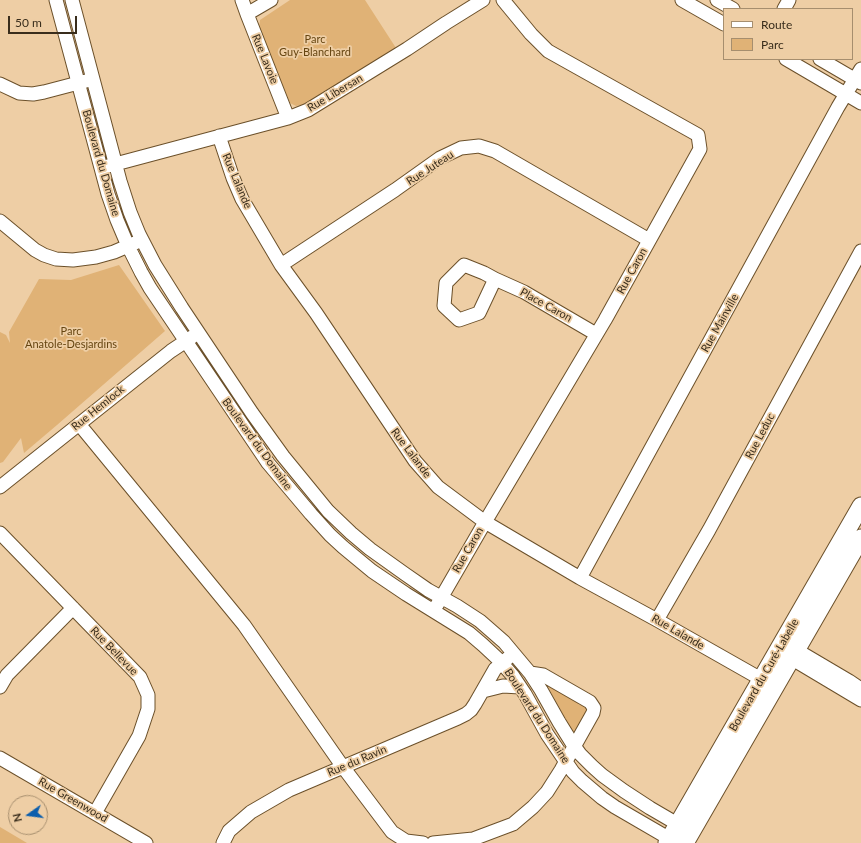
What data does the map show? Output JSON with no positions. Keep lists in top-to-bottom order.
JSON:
{
  "streets": {
    "main road": ["Boulevard du Curé-Labelle"],
    "street": [
      "Rue Lavoie",
      "Rue Libersan",
      "Boulevard du Domaine",
      "Rue Juteau",
      "Rue Lalande",
      "Rue Caron",
      "Place Caron",
      "Rue Mainville",
      "Rue Hemlock",
      "Rue Leduc",
      "Rue Bellevue",
      "Rue du Ravin",
      "Rue Greenwood"
    ]
  },
  "crossings": [
    ["Rue Lavoie", "Rue Libersan"],
    ["Rue Libersan", "Boulevard du Domaine"],
    ["Rue Libersan", "Rue Lalande"],
    ["Boulevard du Domaine", "Rue Caron"],
    ["Boulevard du Domaine", "Rue Hemlock"],
    ["Boulevard du Domaine", "Boulevard du Curé-Labelle"],
    ["Boulevard du Domaine", "Rue du Ravin"],
    ["Rue Juteau", "Rue Lalande"],
    ["Rue Juteau", "Rue Caron"],
    ["Rue Lalande", "Rue Caron"],
    ["Rue Lalande", "Rue Mainville"],
    ["Rue Lalande", "Rue Leduc"],
    ["Rue Lalande", "Boulevard du Curé-Labelle"],
    ["Rue Caron", "Place Caron"],
    ["Rue Bellevue", "Rue Greenwood"]
  ],
  "parks": ["Parc Guy-Blanchard", "Parc Anatole-Desjardins"],
  "legend": ["Route", "Parc"],
  "scale_bar": "50 m",
  "north": "left"
}
